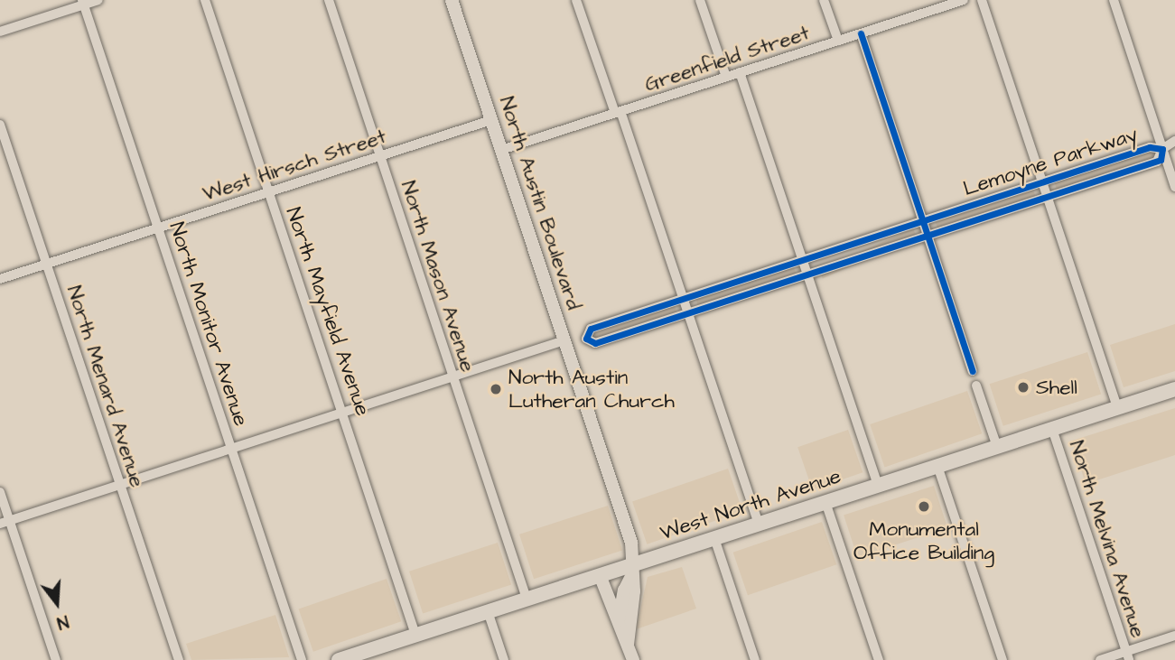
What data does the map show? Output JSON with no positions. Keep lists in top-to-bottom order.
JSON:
{
  "streets": {
    "main road": ["West North Avenue"],
    "street": [
      "Greenfield Street",
      "Lemoyne Parkway",
      "West Hirsch Street",
      "North Austin Boulevard",
      "North Mason Avenue",
      "North Mayfield Avenue",
      "North Monitor Avenue",
      "North Menard Avenue",
      "North Melvina Avenue"
    ]
  },
  "crossings": [
    ["Greenfield Street", "North Austin Boulevard"],
    ["West Hirsch Street", "North Austin Boulevard"],
    ["West Hirsch Street", "North Mason Avenue"],
    ["West Hirsch Street", "North Mayfield Avenue"],
    ["West Hirsch Street", "North Monitor Avenue"],
    ["West Hirsch Street", "North Menard Avenue"],
    ["North Austin Boulevard", "West North Avenue"],
    ["North Mason Avenue", "West North Avenue"],
    ["North Mayfield Avenue", "West North Avenue"],
    ["West North Avenue", "North Melvina Avenue"]
  ],
  "places": ["Shell", "North Austin Lutheran Church", "Monumental Office Building"],
  "north": "bottom"
}
